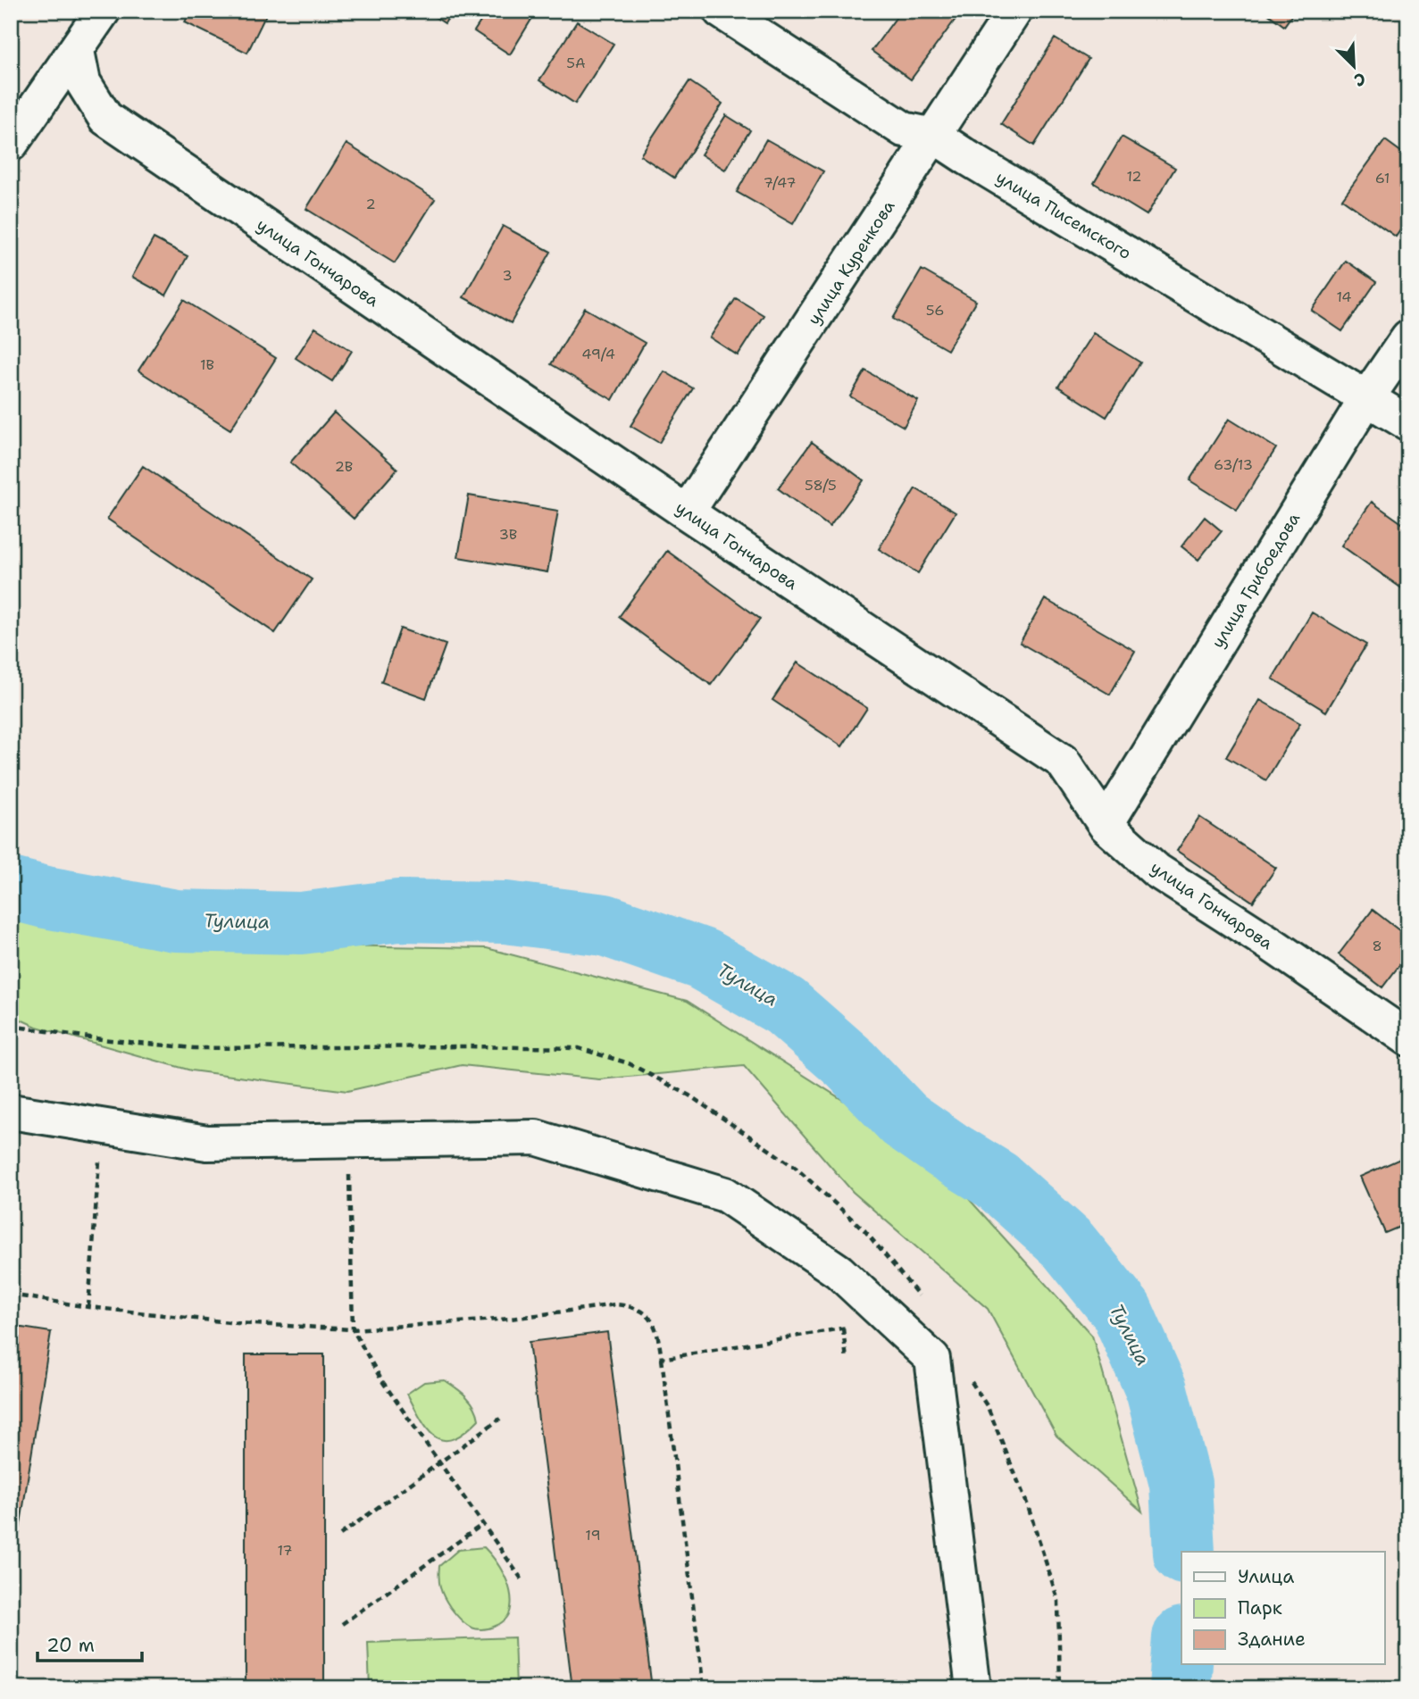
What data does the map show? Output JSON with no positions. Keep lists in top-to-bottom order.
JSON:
{
  "streets": {
    "street": [
      "улица Писемского",
      "улица Гончарова",
      "улица Куренкова",
      "улица Грибоедова"
    ]
  },
  "crossings": [
    ["улица Писемского", "улица Куренкова"],
    ["улица Писемского", "улица Грибоедова"],
    ["улица Гончарова", "улица Куренкова"],
    ["улица Гончарова", "улица Грибоедова"]
  ],
  "water": ["Тулица"],
  "house_numbers": [
    "5А",
    "12",
    "61",
    "7/47",
    "2",
    "3",
    "14",
    "56",
    "49/4",
    "1В",
    "63/13",
    "2В",
    "58/5",
    "3В",
    "8",
    "19",
    "17"
  ],
  "legend": ["Улица", "Парк", "Здание"],
  "scale_bar": "20 m",
  "north": "bottom right"
}
